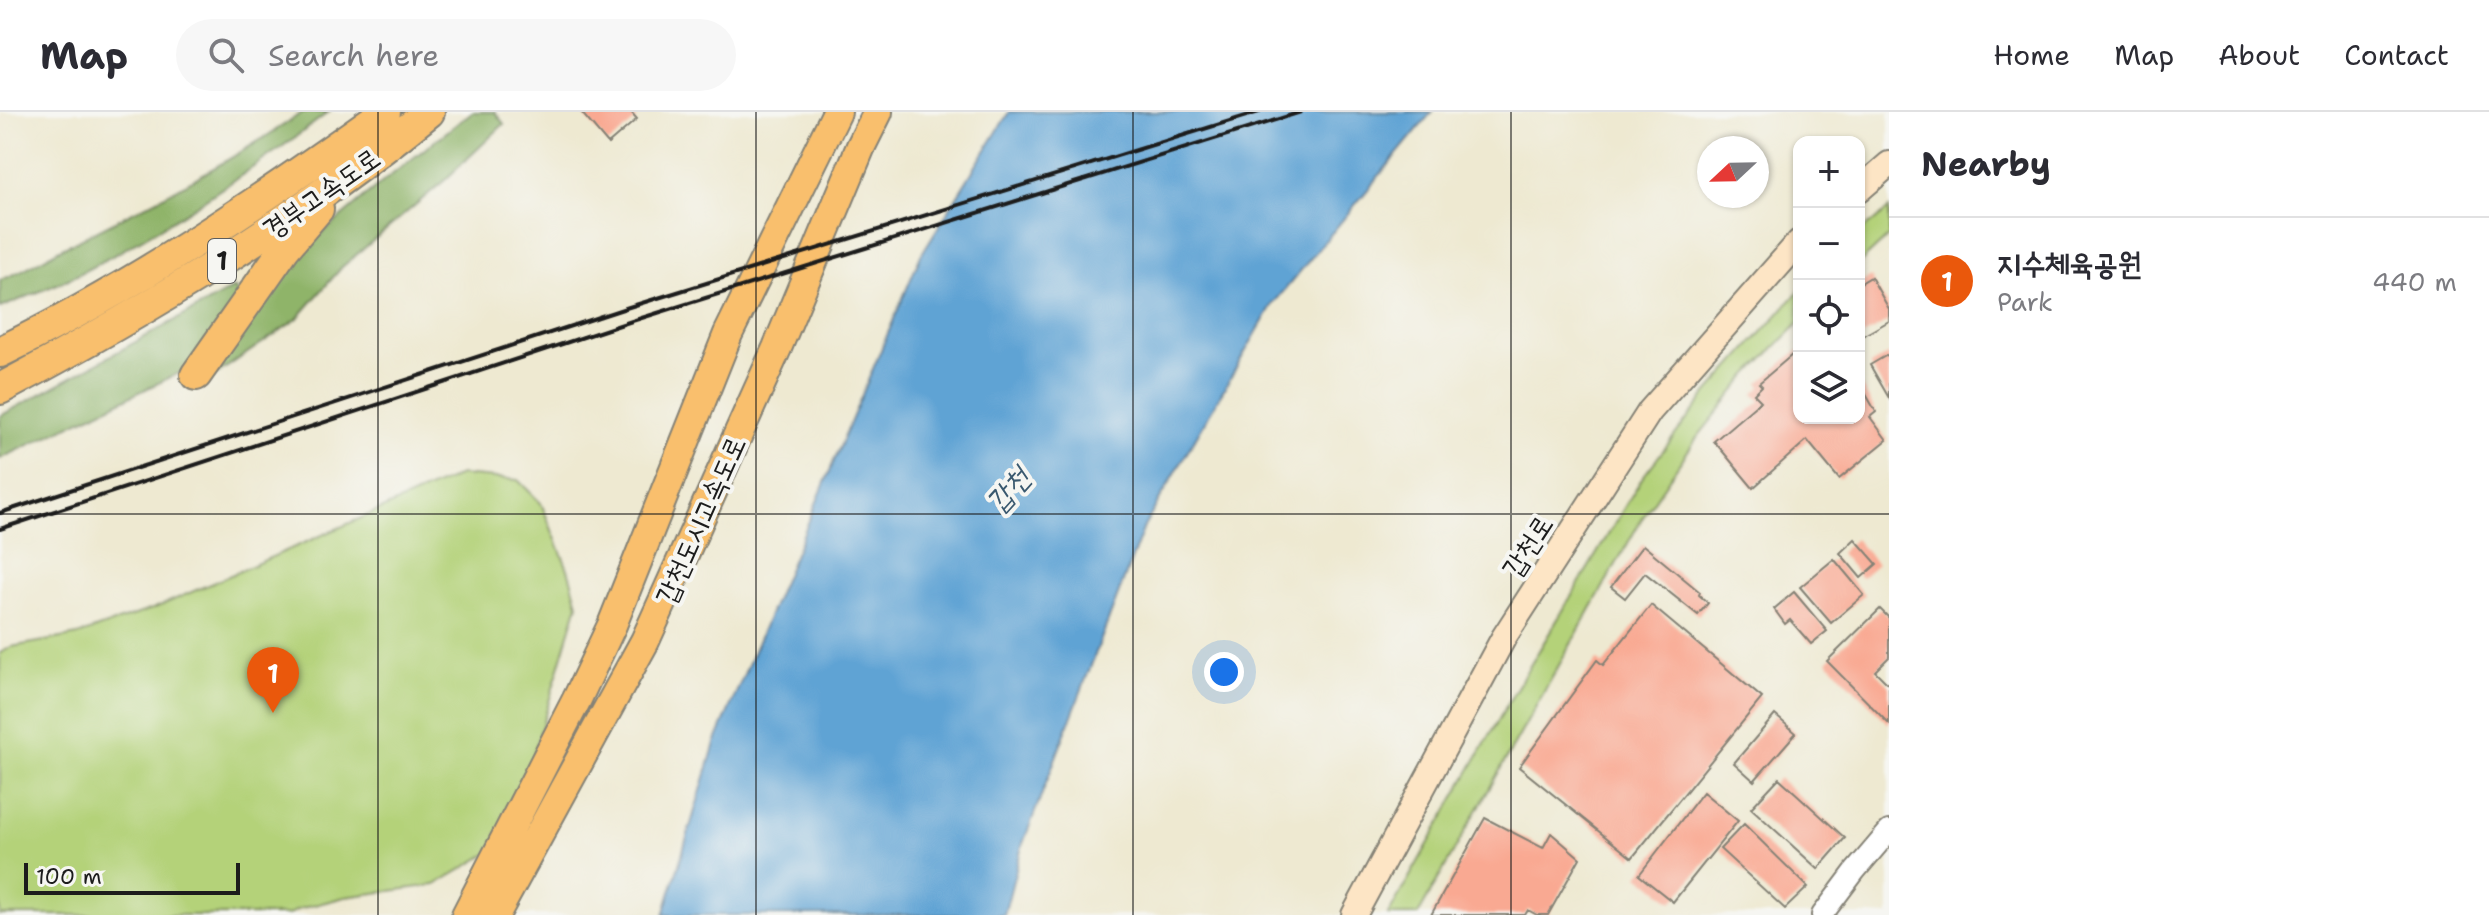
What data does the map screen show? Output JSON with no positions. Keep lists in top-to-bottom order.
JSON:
{
  "streets": {
    "highway": ["경부고속도로", "1", "갑천도시고속도로"],
    "main road": ["갑천로"]
  },
  "water": ["갑천"],
  "scale_bar": "100 m",
  "north": "left",
  "page": {
    "header": "Map",
    "search": "Search here",
    "nav": [
      "Home",
      "Map",
      "About",
      "Contact"
    ],
    "heading": "Nearby",
    "map_buttons": ["+", "−"],
    "list": [
      {
        "mark": "1",
        "name": "지수체육공원",
        "note": "Park",
        "value": "440 m"
      }
    ],
    "pins": "1",
    "scale": "100 m"
  }
}
